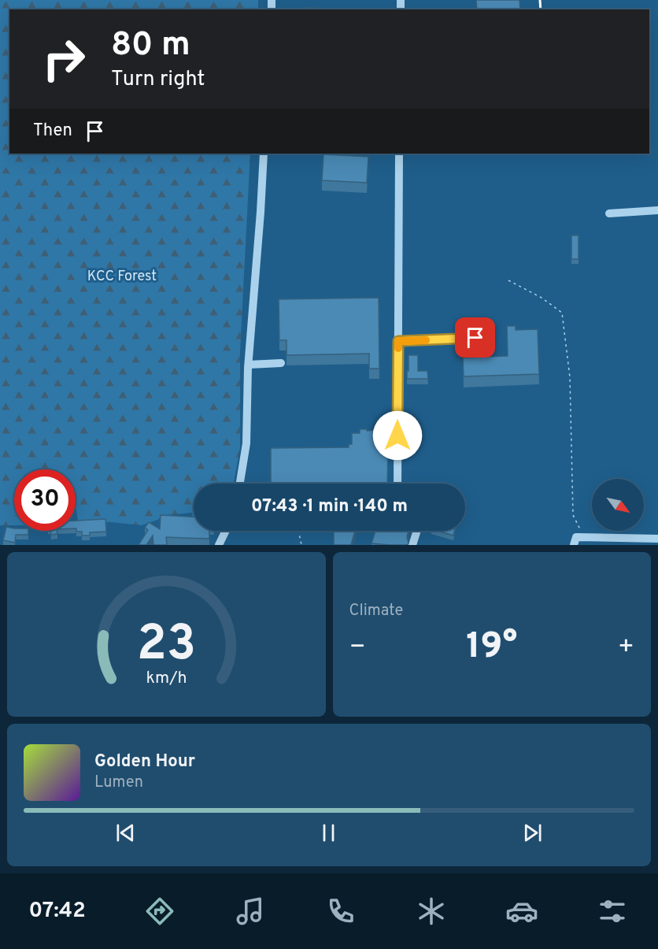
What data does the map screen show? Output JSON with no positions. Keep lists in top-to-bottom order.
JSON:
{
  "parks": ["KCC Forest"],
  "north": "bottom right",
  "page": {
    "turn": ["80 m", "Turn right"],
    "then": "Then",
    "limit": "30",
    "trip": "07:43 · 1 min · 140 m",
    "tile": "Climate",
    "heat": ["−", "19°", "+"],
    "song": ["Golden Hour", "Lumen"],
    "tabs": "07:42",
    "gauge": ["23", "km/h"]
  }
}
